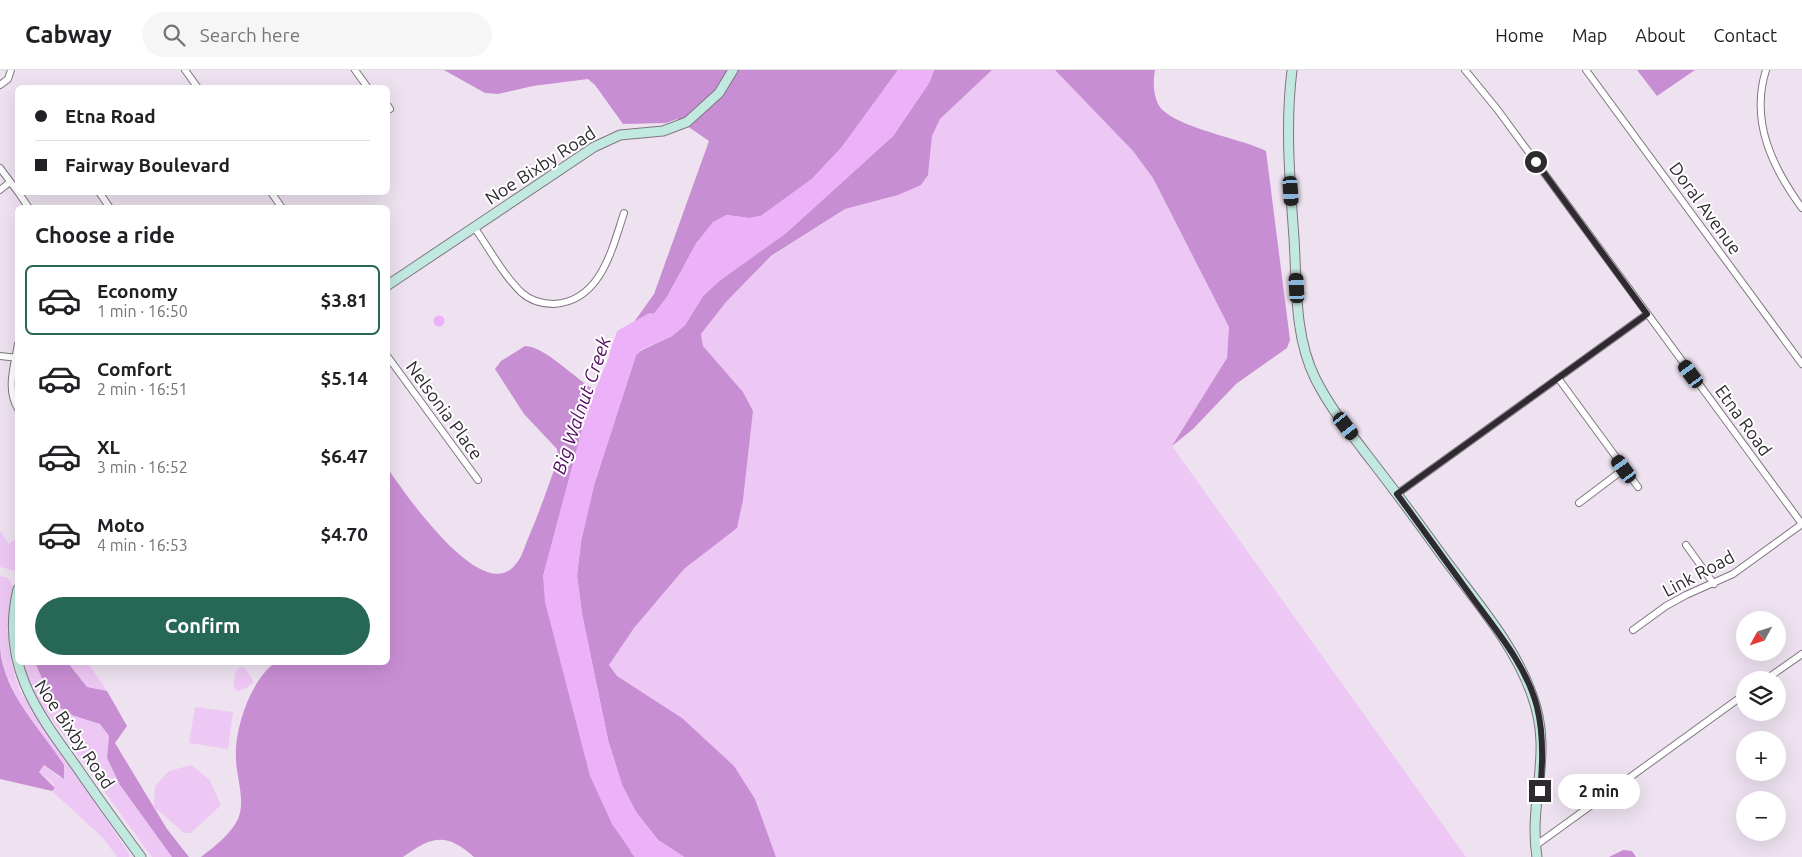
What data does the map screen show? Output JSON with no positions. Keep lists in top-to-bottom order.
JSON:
{
  "streets": {
    "street": [
      "Noe Bixby Road",
      "Doral Avenue",
      "Nelsonia Place",
      "Etna Road",
      "Link Road"
    ]
  },
  "crossings": [
    ["Etna Road", "Link Road"]
  ],
  "water": ["Big Walnut Creek"],
  "north": "bottom left",
  "page": {
    "header": "Cabway",
    "search": "Search here",
    "nav": [
      "Home",
      "Map",
      "About",
      "Contact"
    ],
    "banner": ["Etna Road", "Fairway Boulevard"],
    "heading": "Choose a ride",
    "list": [
      {
        "name": "Economy",
        "note": "1 min · 16:50",
        "value": "$3.81"
      },
      {
        "name": "Comfort",
        "note": "2 min · 16:51",
        "value": "$5.14"
      },
      {
        "name": "XL",
        "note": "3 min · 16:52",
        "value": "$6.47"
      },
      {
        "name": "Moto",
        "note": "4 min · 16:53",
        "value": "$4.70"
      }
    ],
    "buttons": "Confirm",
    "map_buttons": ["+", "−"],
    "bubble": "2 min"
  }
}
